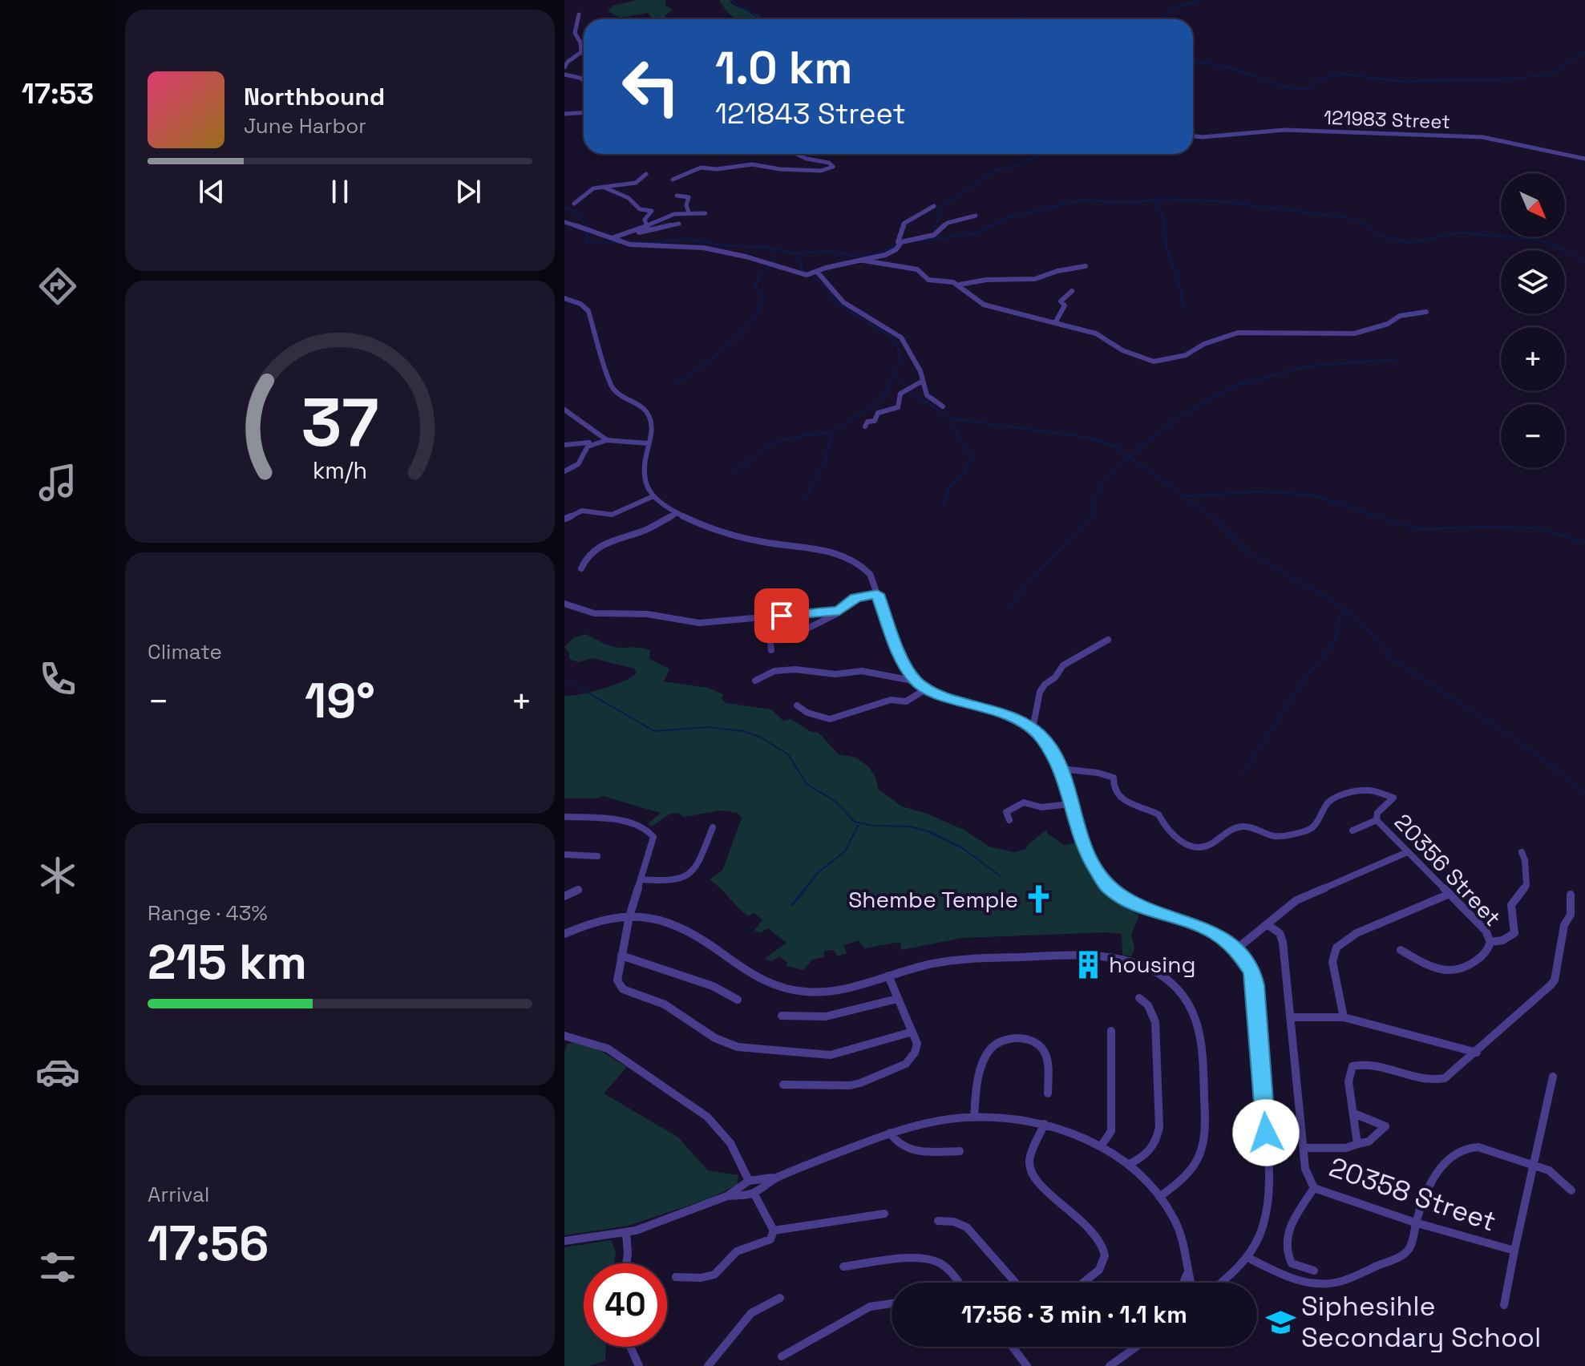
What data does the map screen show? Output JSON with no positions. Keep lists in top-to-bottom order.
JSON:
{
  "streets": {
    "street": ["121983 Street", "20356 Street", "20358 Street"]
  },
  "places": {
    "church": ["Shembe Temple"],
    "building": ["housing"],
    "school or university": ["Siphesihle Secondary School"]
  },
  "north": "bottom right",
  "page": {
    "tabs": "17:53",
    "turn": ["1.0 km", "121843 Street"],
    "song": ["Northbound", "June Harbor"],
    "map_buttons": ["+", "−"],
    "tile": [
      "Climate",
      ["Range · 43%", "215 km"],
      ["Arrival", "17:56"]
    ],
    "heat": ["−", "19°", "+"],
    "limit": "40",
    "trip": "17:56 · 3 min · 1.1 km",
    "gauge": ["37", "km/h"]
  }
}
